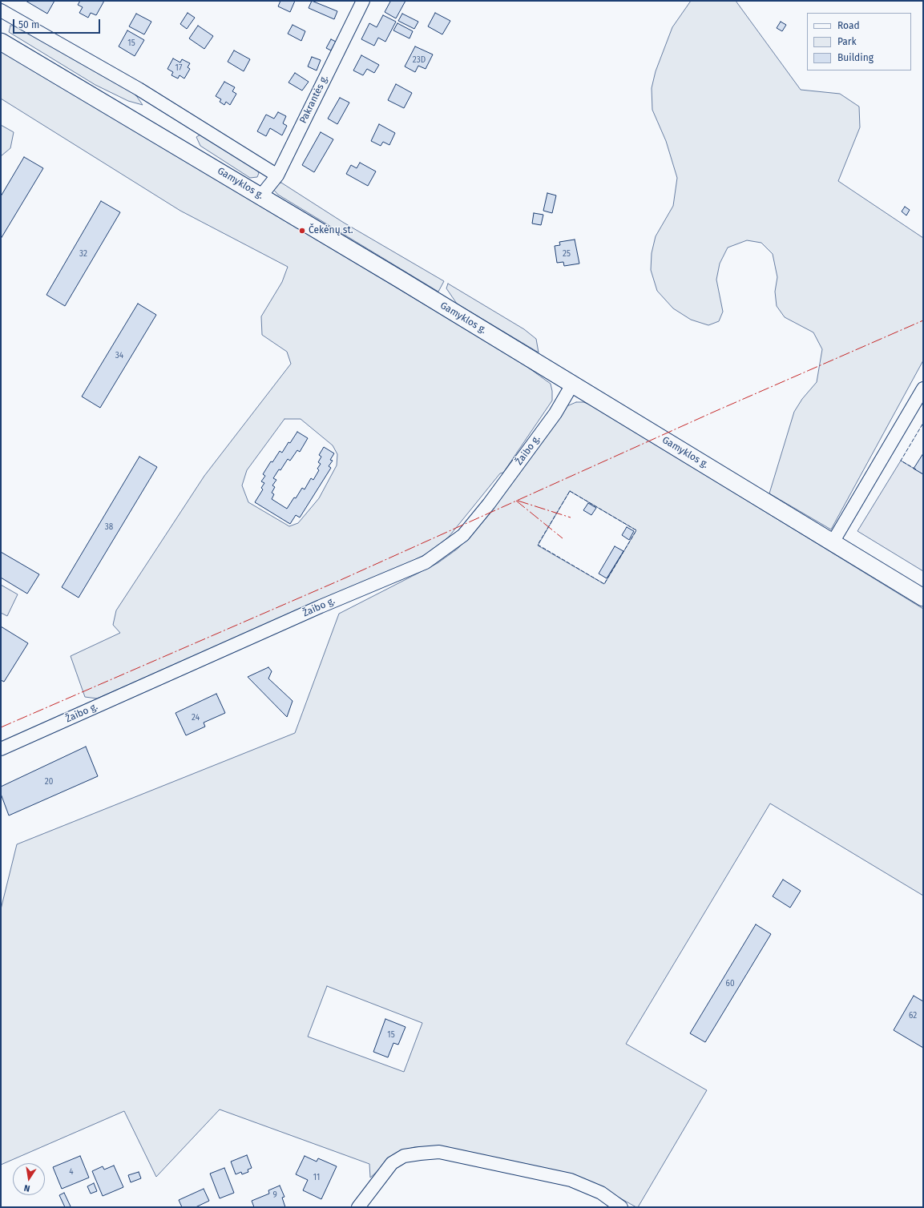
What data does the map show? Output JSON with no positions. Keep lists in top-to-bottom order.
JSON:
{
  "streets": {
    "main road": ["Gamyklos g."],
    "street": ["Pakrantės g.", "Žaibo g."]
  },
  "crossings": [
    ["Pakrantės g.", "Gamyklos g."],
    ["Gamyklos g.", "Žaibo g."]
  ],
  "places": ["Čekėnų st."],
  "house_numbers": [
    "15",
    "23D",
    "17",
    "32",
    "25",
    "34",
    "38",
    "24",
    "20",
    "60",
    "62",
    "15",
    "4",
    "11",
    "9"
  ],
  "legend": ["Road", "Park", "Building"],
  "scale_bar": "50 m",
  "north": "bottom"
}
